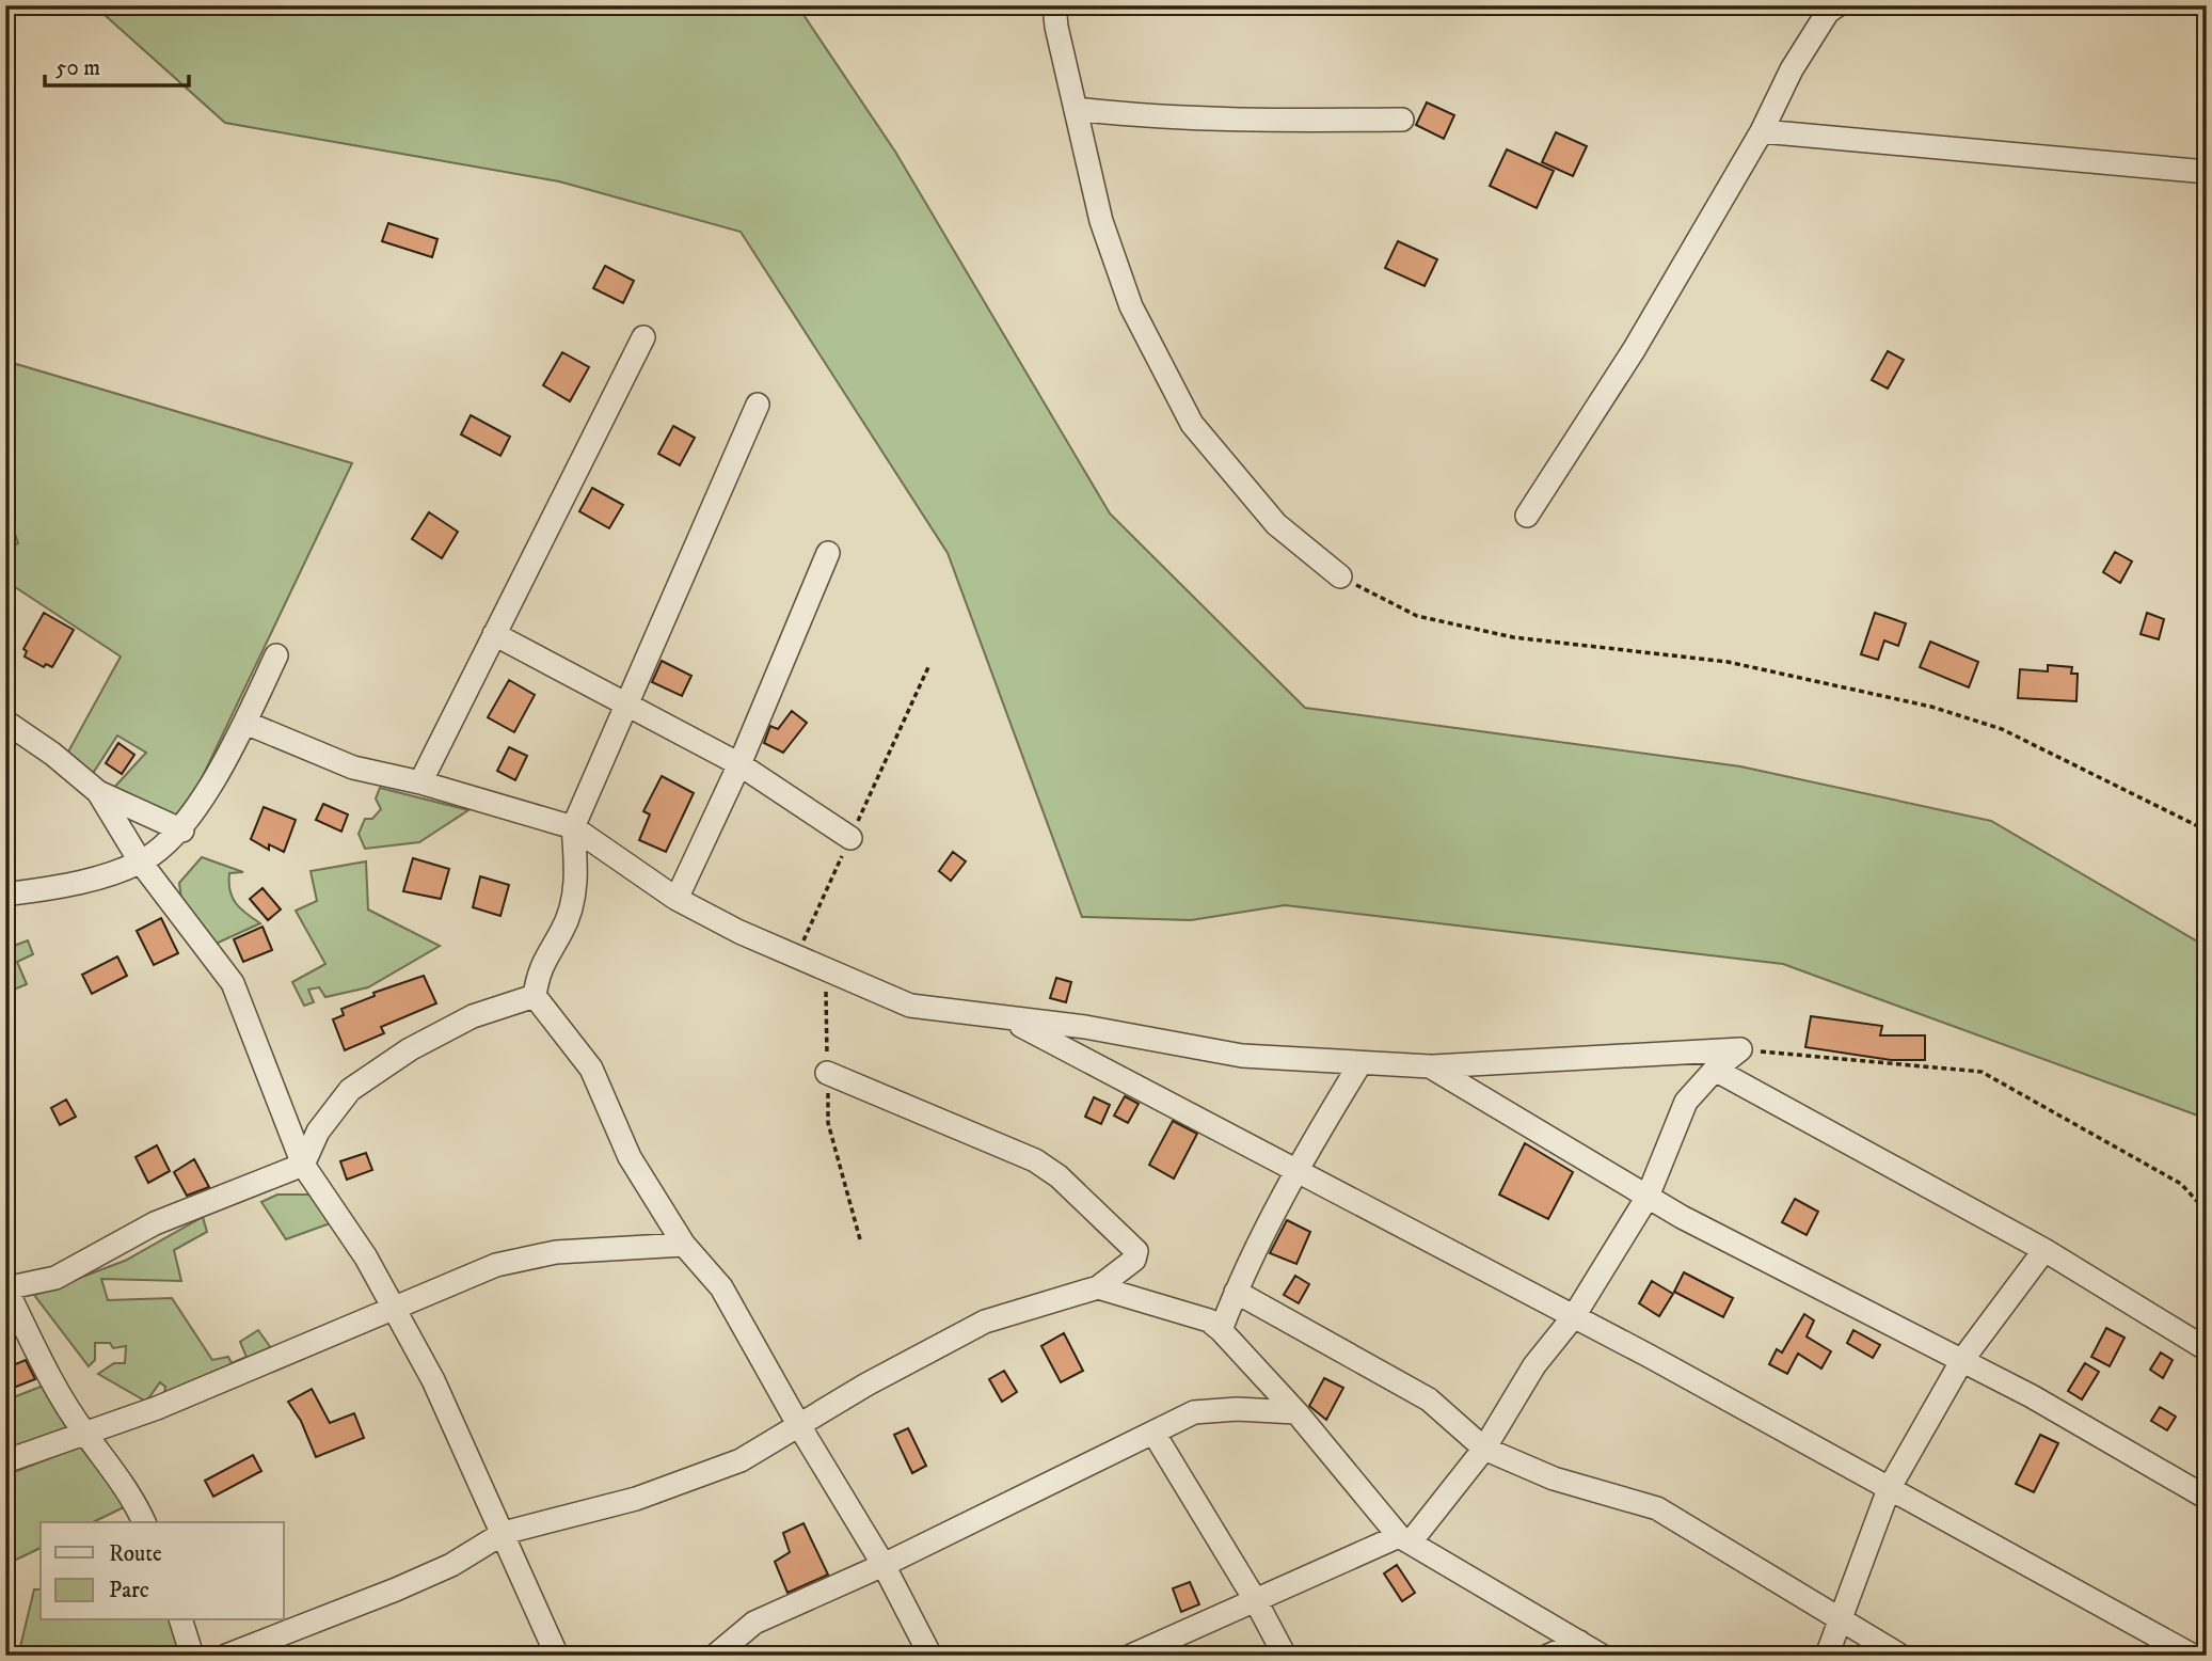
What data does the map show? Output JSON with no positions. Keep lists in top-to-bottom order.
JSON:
{
  "legend": ["Route", "Parc"],
  "scale_bar": "50 m"
}
